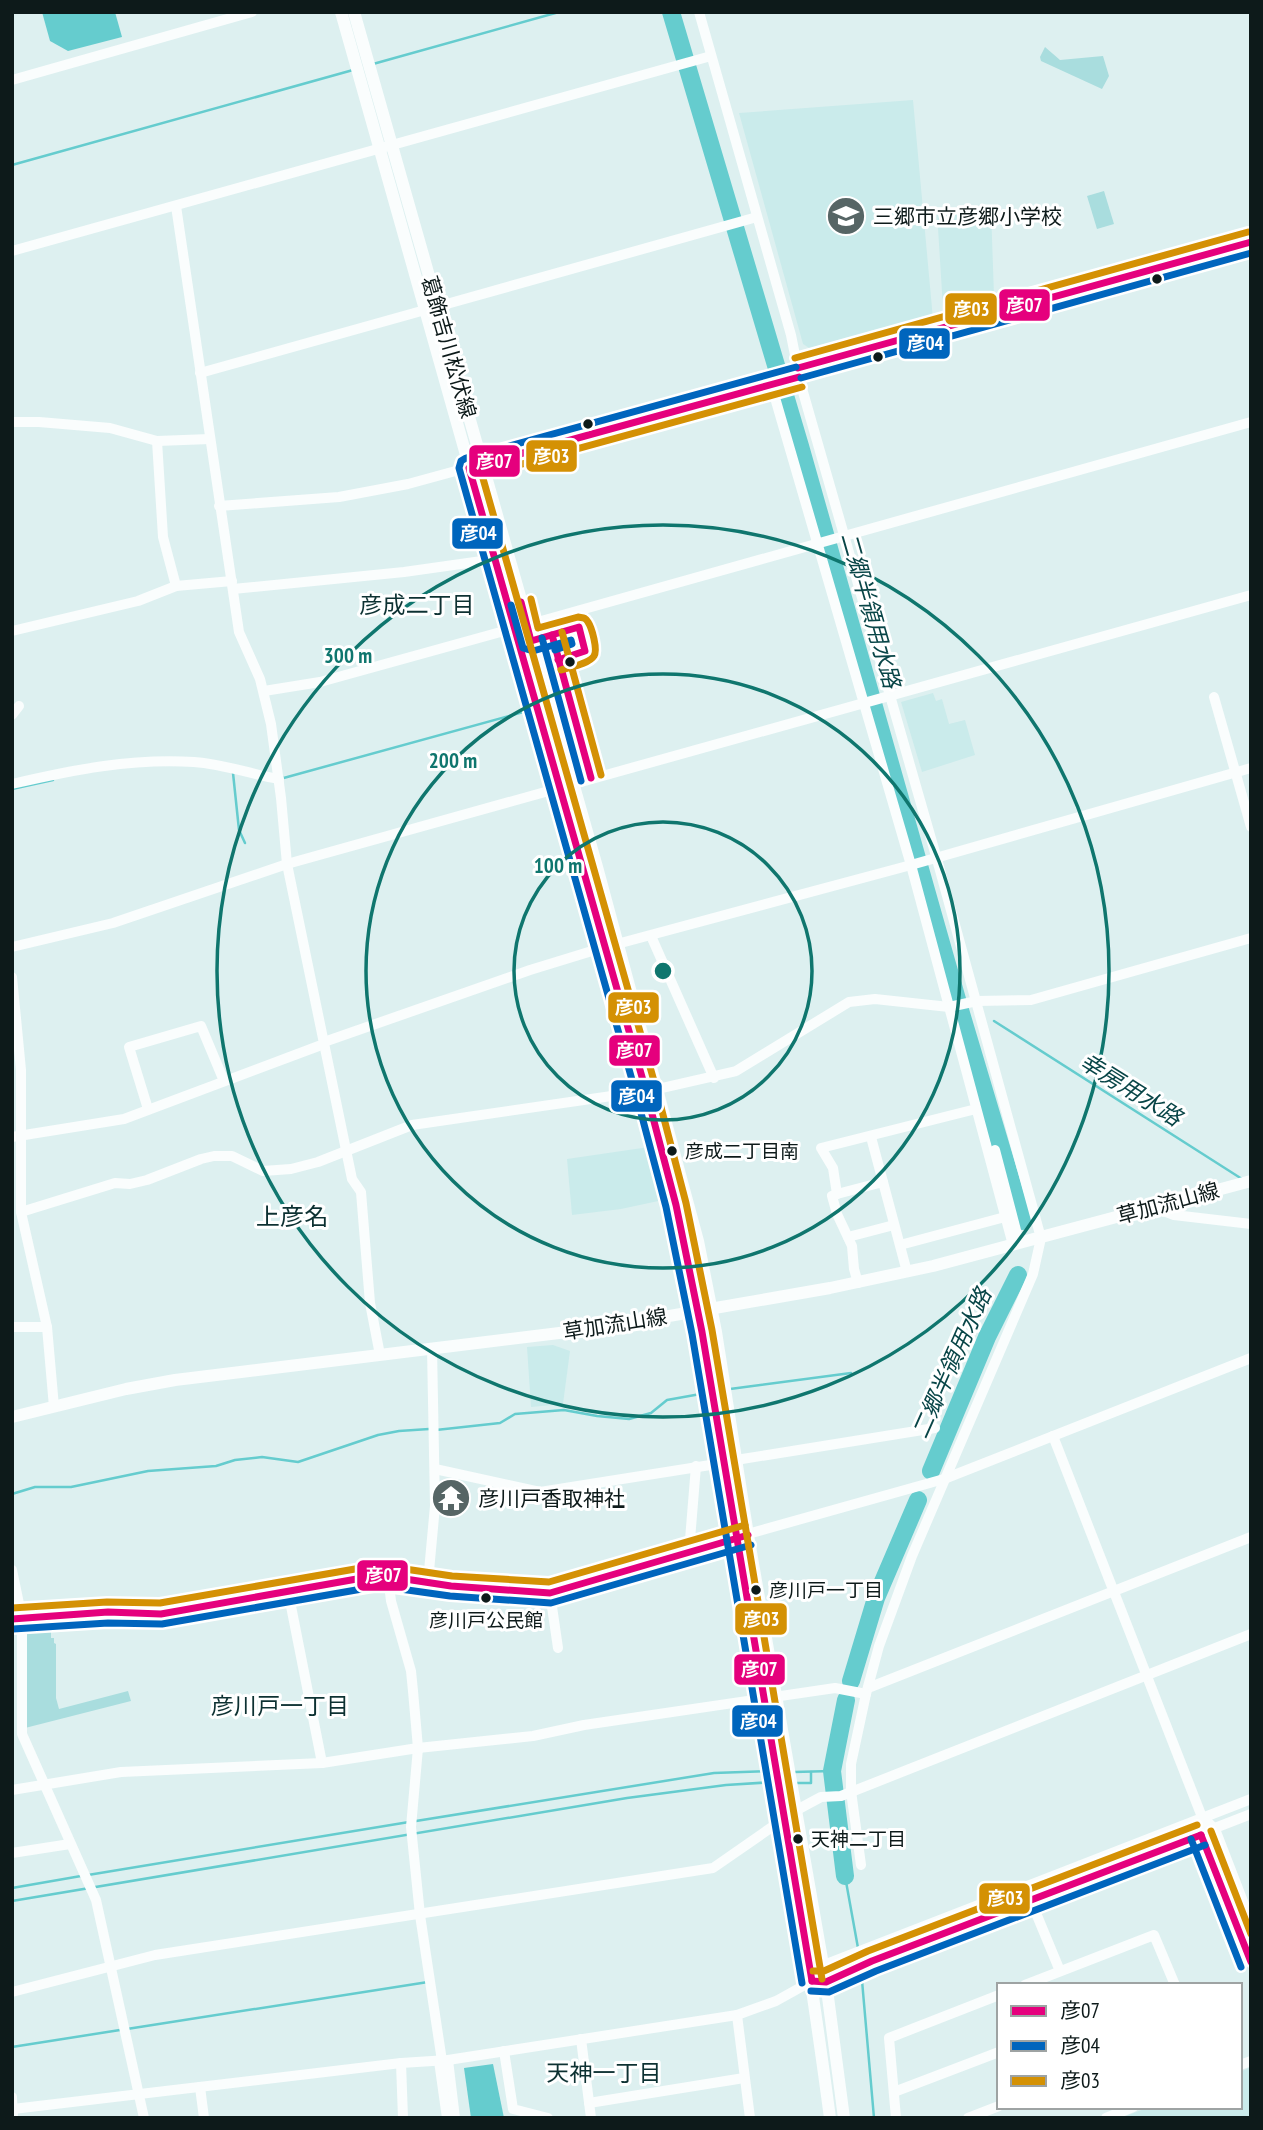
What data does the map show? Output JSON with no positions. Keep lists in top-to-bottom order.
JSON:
{
  "streets": {
    "main road": ["葛飾吉川松伏線", "草加流山線"]
  },
  "crossings": [
    ["葛飾吉川松伏線", "草加流山線"]
  ],
  "districts": [
    "彦成二丁目",
    "上彦名",
    "彦川戸一丁目",
    "天神一丁目"
  ],
  "water": ["二郷半領用水路", "幸房用水路"],
  "places": {
    "school or university": ["三郷市立彦郷小学校"],
    "other": [
      "彦成二丁目南",
      "彦川戸一丁目",
      "彦川戸公民館",
      "天神二丁目"
    ],
    "temple": ["彦川戸香取神社"]
  },
  "lines": ["transit line 彦03", "transit line 彦07", "transit line 彦04"],
  "legend": ["彦07", "彦04", "彦03"],
  "rings": ["300 m", "200 m", "100 m"]
}
